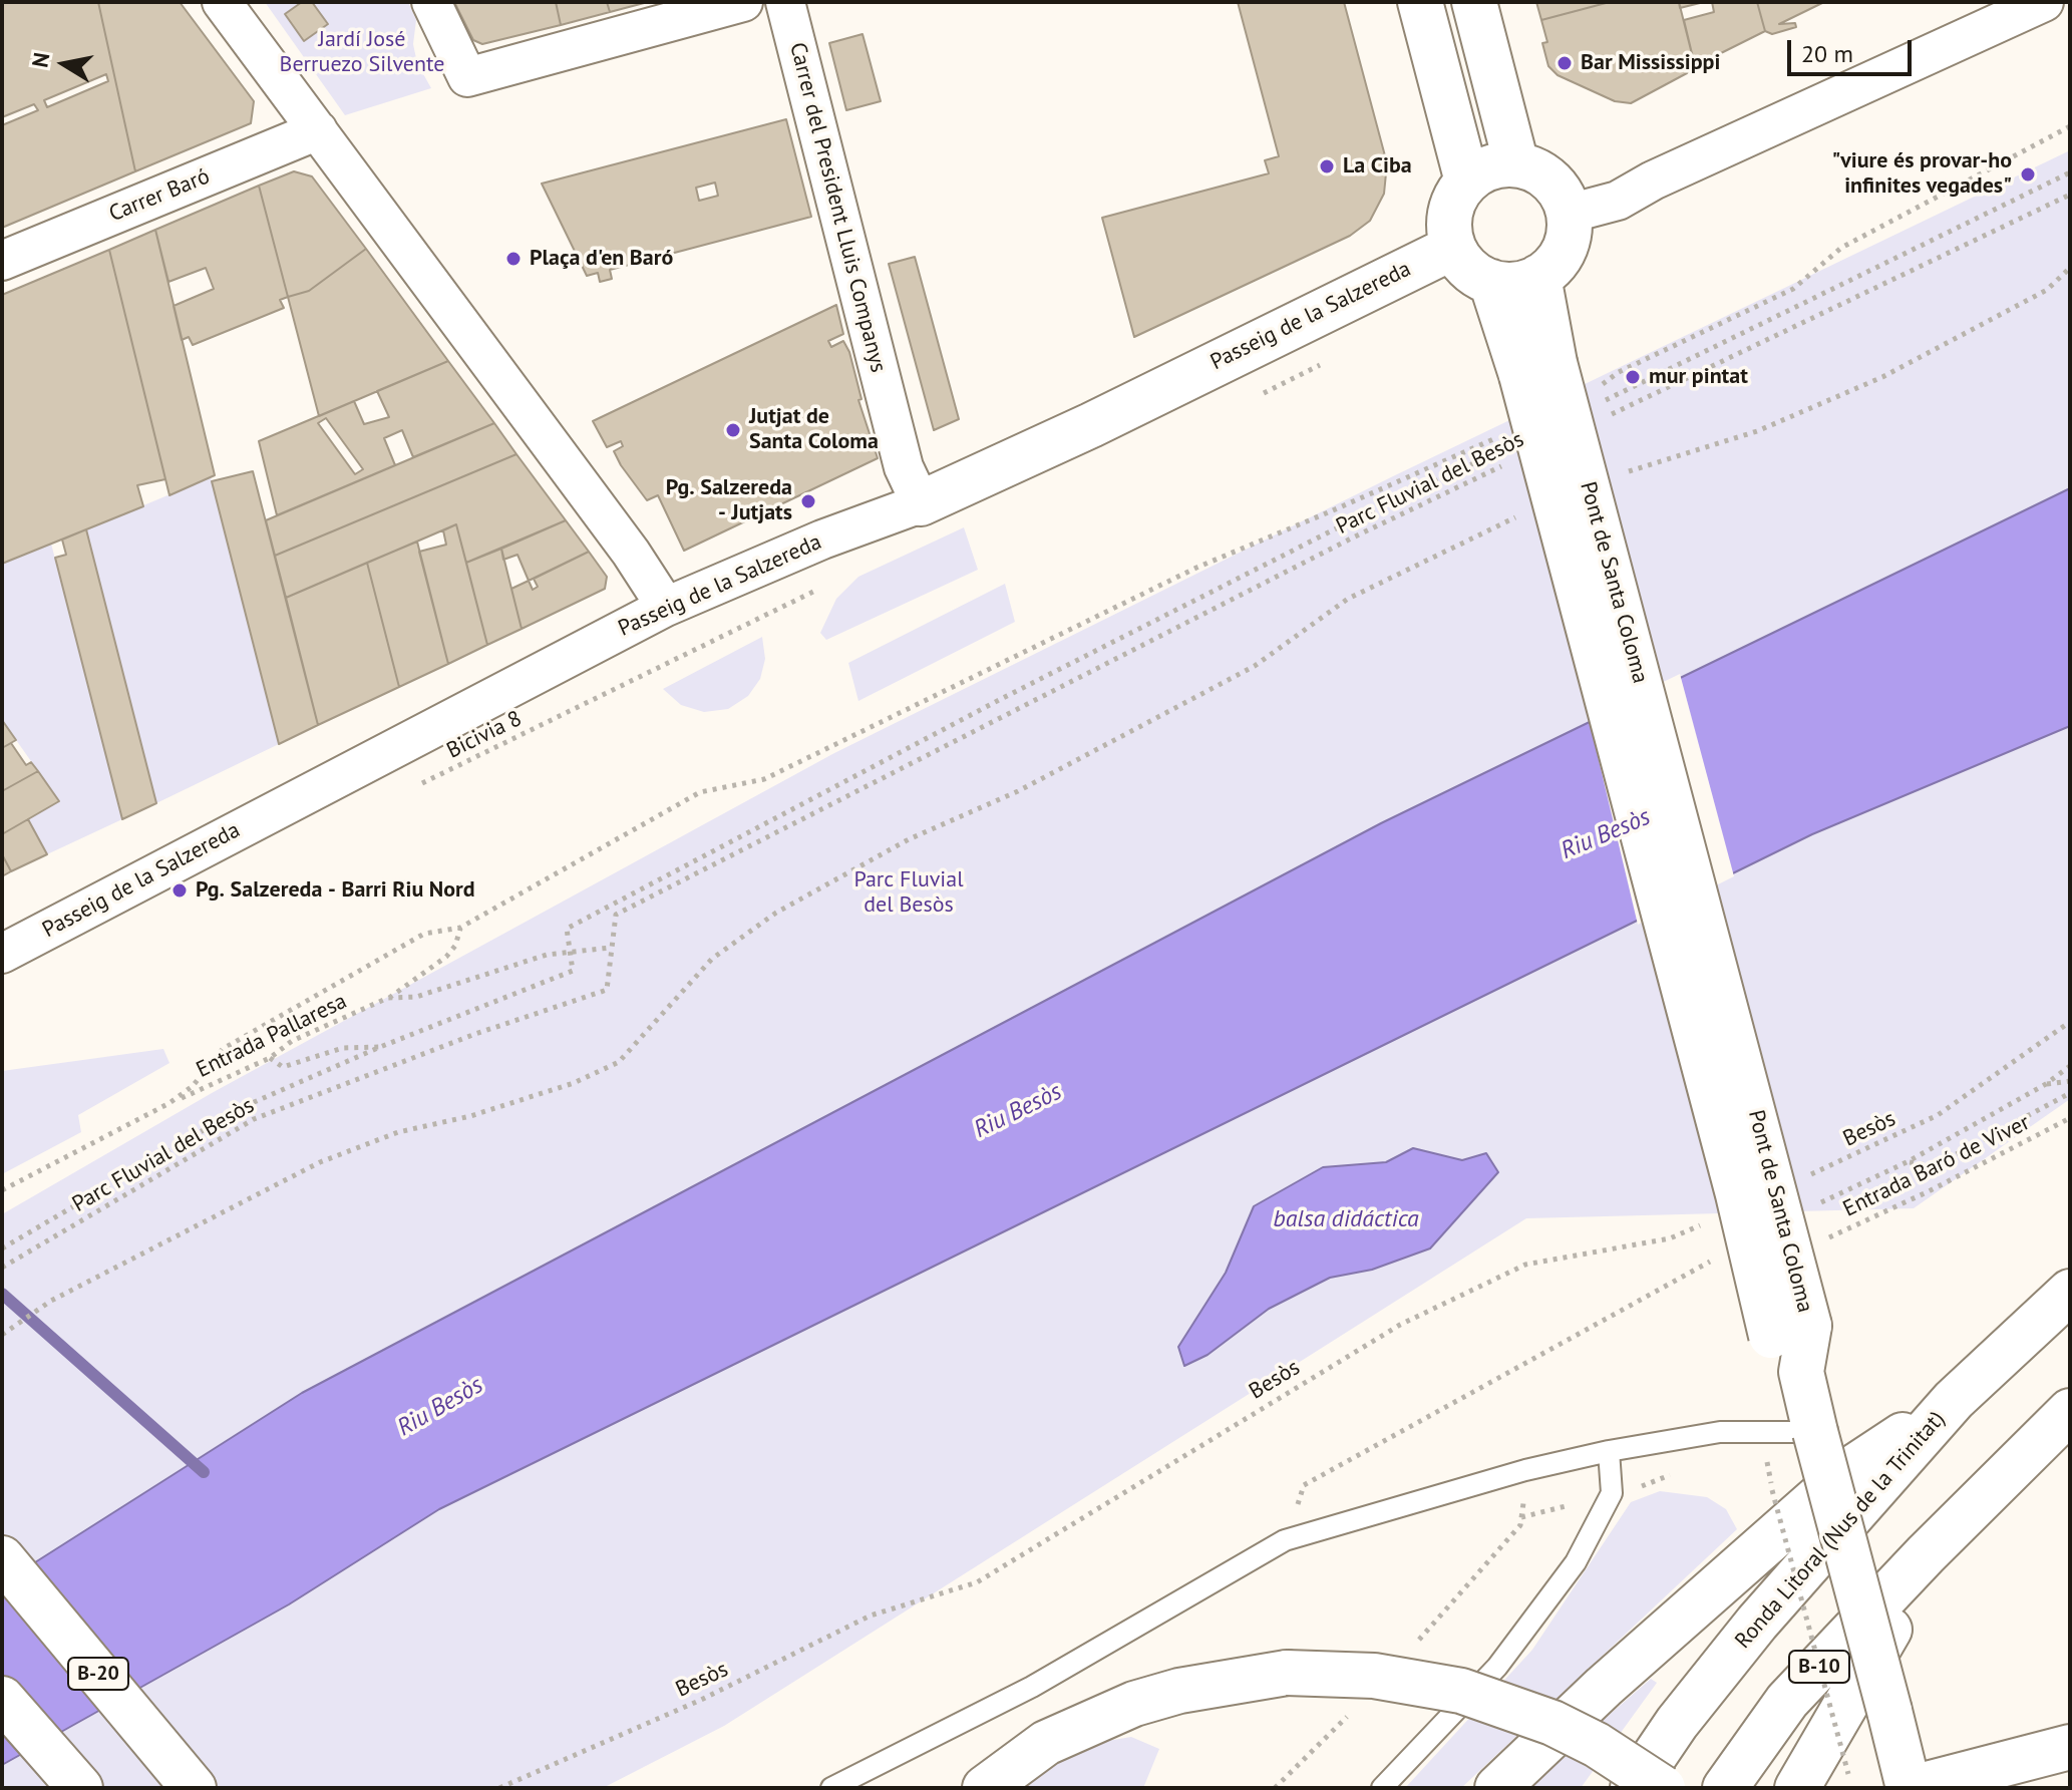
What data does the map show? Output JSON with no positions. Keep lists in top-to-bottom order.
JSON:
{
  "streets": {
    "main road": [
      "Passeig de la Salzereda",
      "Pont de Santa Coloma",
      "Ronda Litoral (Nus de la Trinitat)",
      "B-10",
      "B-20"
    ],
    "street": ["Carrer Baró", "Carrer del President Lluis Companys"],
    "path": [
      "Parc Fluvial del Besòs",
      "Bicivia 8",
      "Entrada Pallaresa",
      "Besòs",
      "Entrada Baró de Viver"
    ]
  },
  "crossings": [
    ["Carrer del President Lluis Companys", "Passeig de la Salzereda"],
    ["Passeig de la Salzereda", "Pont de Santa Coloma"],
    ["Parc Fluvial del Besòs", "Entrada Pallaresa"]
  ],
  "water": ["Riu Besòs", "balsa didáctica"],
  "parks": ["Jardí José Berruezo Silvente", "Parc Fluvial del Besòs"],
  "places": [
    "Bar Mississippi",
    "La Ciba",
    "\"viure és provar-ho infinites vegades\"",
    "Plaça d'en Baró",
    "mur pintat",
    "Jutjat de Santa Coloma",
    "Pg. Salzereda - Jutjats",
    "Pg. Salzereda - Barri Riu Nord"
  ],
  "scale_bar": "20 m",
  "north": "left"
}
